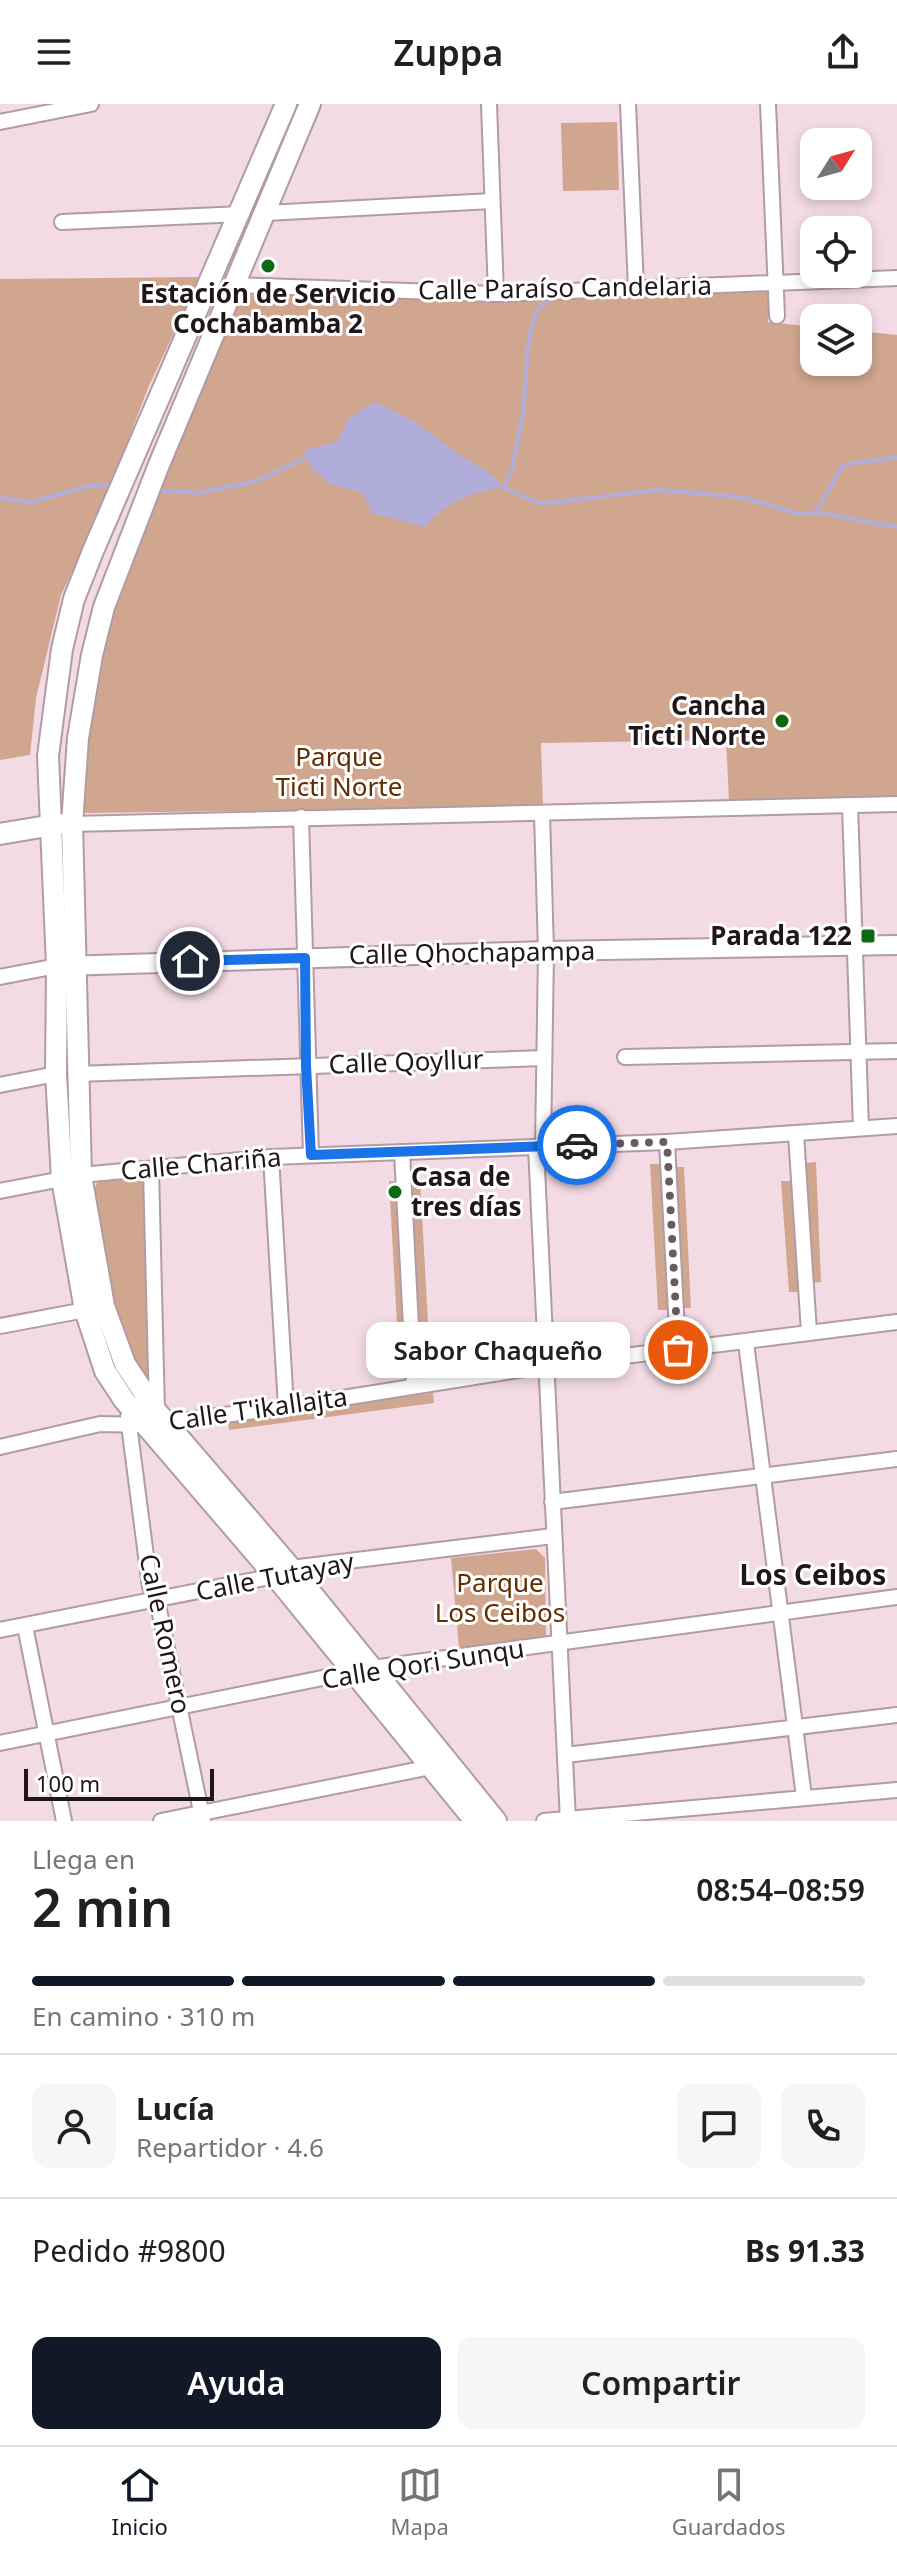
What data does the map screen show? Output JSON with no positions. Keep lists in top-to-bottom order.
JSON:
{
  "streets": {
    "street": [
      "Calle Paraíso Candelaria",
      "Calle Qhochapampa",
      "Calle Qoyllur",
      "Calle Chariña",
      "Calle T'ikallajta",
      "Calle Tutayay",
      "Calle Romero",
      "Calle Qori Sunqu"
    ]
  },
  "crossings": [
    ["Calle Chariña", "Calle Romero"],
    ["Calle T'ikallajta", "Calle Romero"],
    ["Calle Tutayay", "Calle Romero"],
    ["Calle Romero", "Calle Qori Sunqu"]
  ],
  "districts": ["Los Ceibos"],
  "parks": ["Parque Ticti Norte", "Parque Los Ceibos"],
  "places": {
    "other": [
      "Estación de Servicio Cochabamba 2",
      "Cancha Ticti Norte",
      "Casa de tres días",
      "Sabor Chaqueño"
    ],
    "transit": ["Parada 122"]
  },
  "scale_bar": "100 m",
  "north": "top right",
  "page": {
    "header": "Zuppa",
    "bubble": "Sabor Chaqueño",
    "scale": "100 m",
    "heading": ["2 min", "Llega en", "08:54–08:59"],
    "panel": [
      "Lucía",
      "Repartidor · 4.6",
      "Pedido #9800",
      "Bs 91.33"
    ],
    "bar": "En camino · 310 m",
    "buttons": ["Ayuda", "Compartir"],
    "tabs": ["Inicio", "Mapa", "Guardados"]
  }
}
